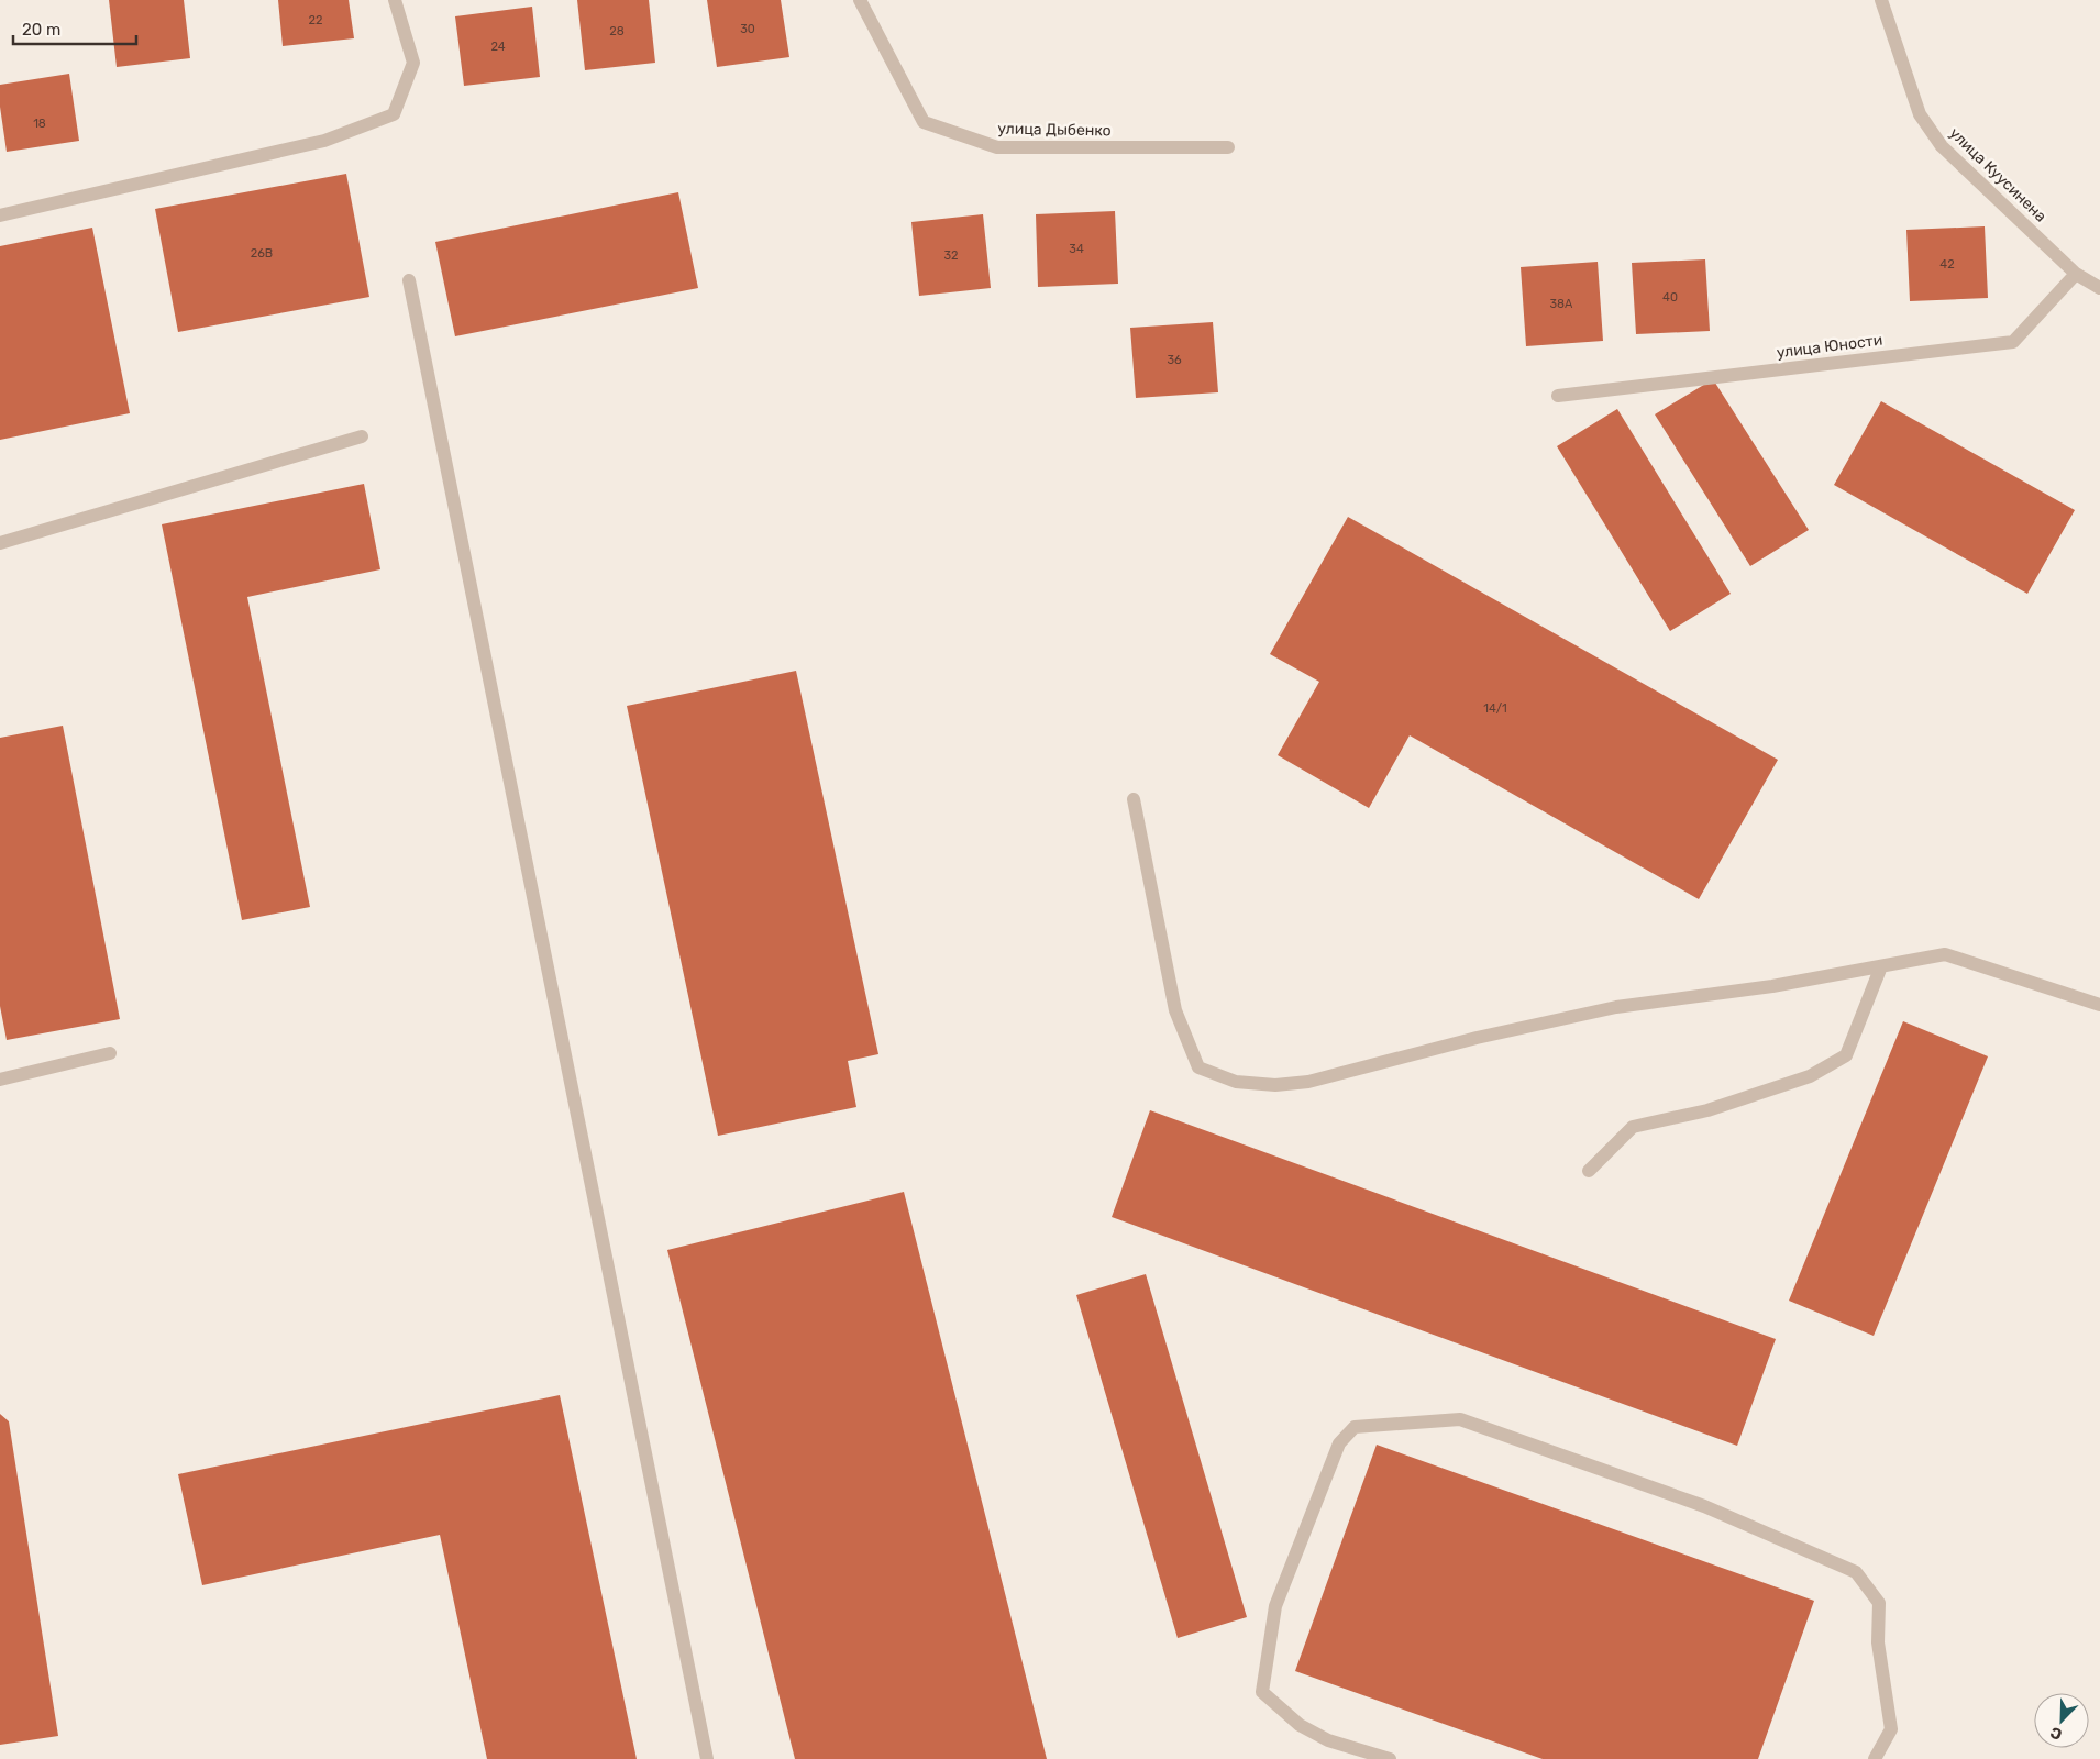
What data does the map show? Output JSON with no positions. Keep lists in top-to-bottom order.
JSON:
{
  "streets": {
    "street": ["улица Дыбенко", "улица Куусинена", "улица Юности"]
  },
  "crossings": [
    ["улица Куусинена", "улица Юности"]
  ],
  "house_numbers": [
    "22",
    "30",
    "28",
    "24",
    "18",
    "34",
    "26В",
    "32",
    "42",
    "40",
    "38А",
    "36",
    "14/1"
  ],
  "scale_bar": "20 m",
  "north": "bottom left"
}
